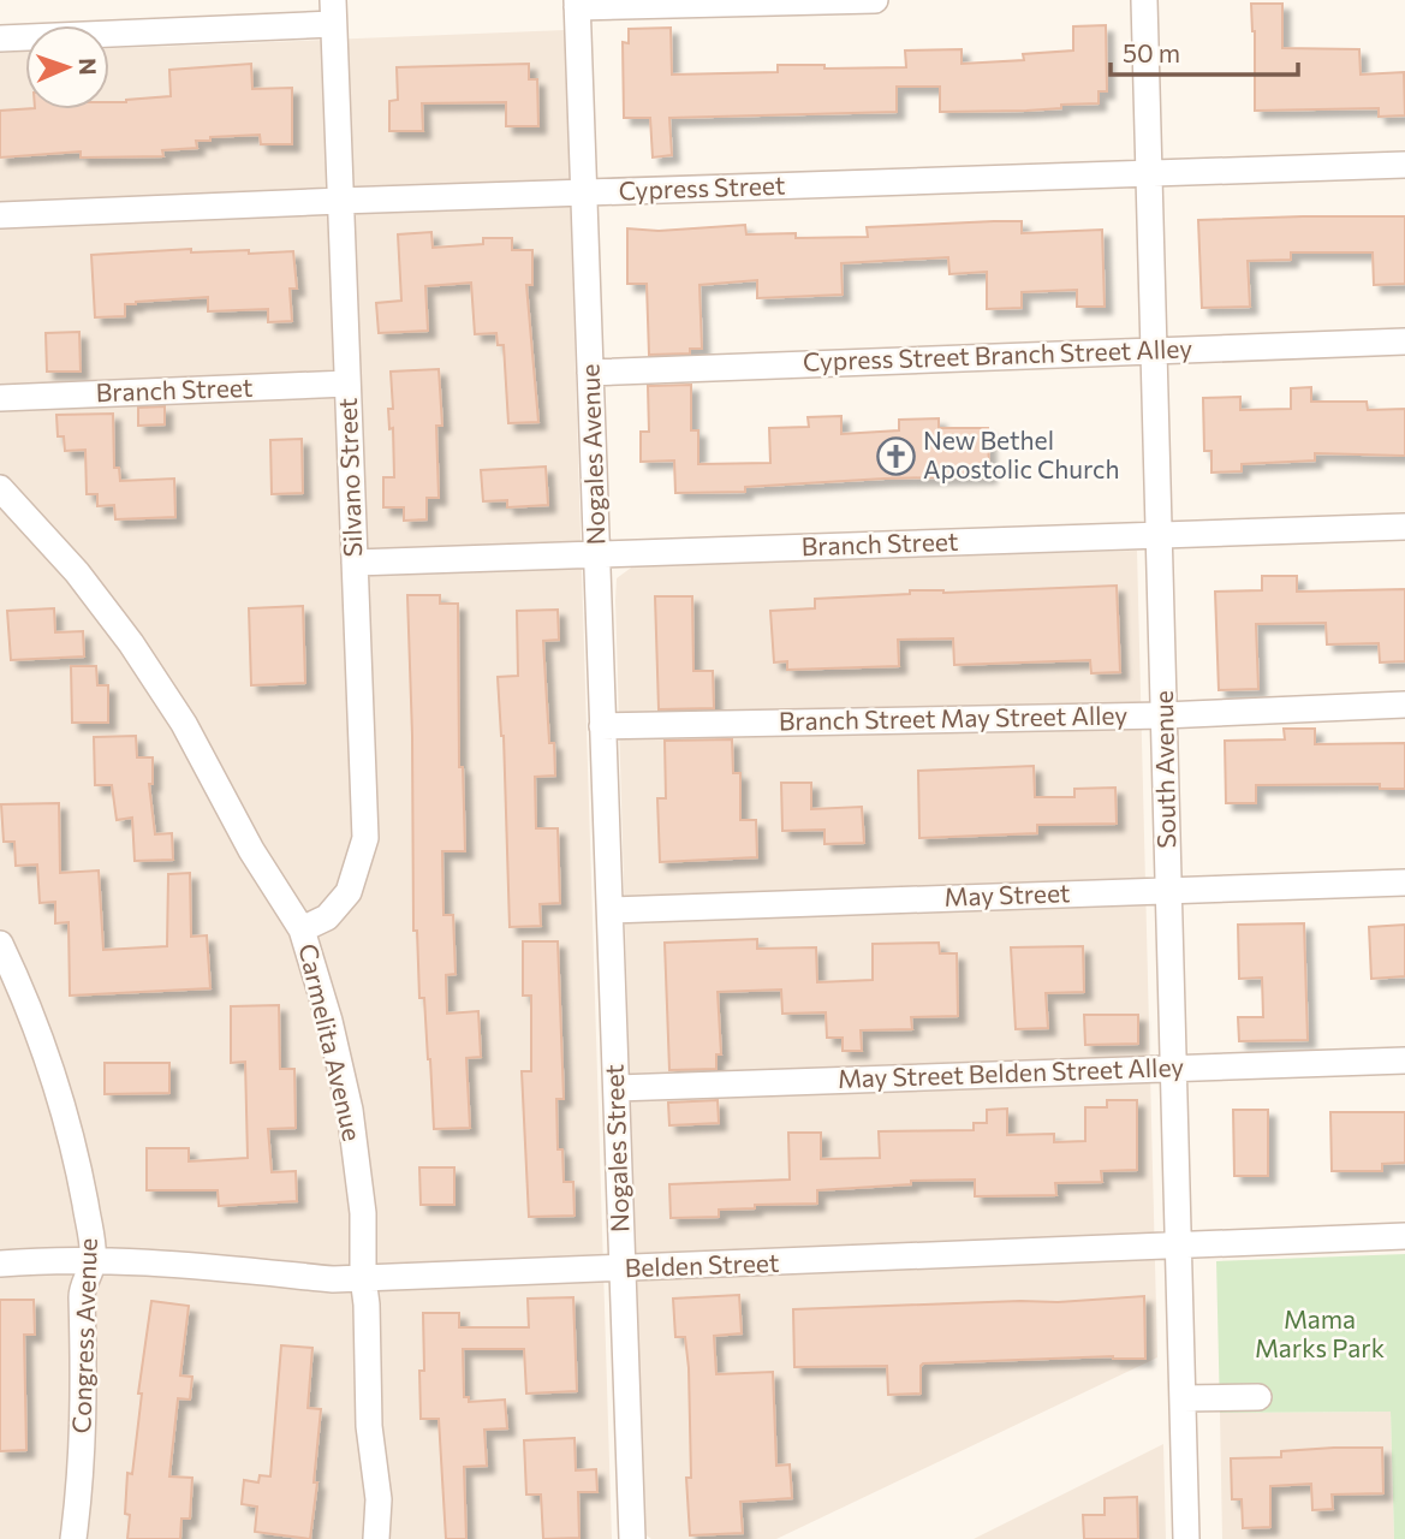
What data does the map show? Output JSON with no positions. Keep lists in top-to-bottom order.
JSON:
{
  "streets": {
    "street": [
      "Cypress Street",
      "Cypress Street Branch Street Alley",
      "Branch Street",
      "Nogales Avenue",
      "Silvano Street",
      "Branch Street May Street Alley",
      "South Avenue",
      "May Street",
      "Carmelita Avenue",
      "May Street Belden Street Alley",
      "Nogales Street",
      "Belden Street",
      "Congress Avenue"
    ]
  },
  "crossings": [
    ["Cypress Street", "Nogales Avenue"],
    ["Cypress Street", "Silvano Street"],
    ["Cypress Street", "South Avenue"],
    ["Cypress Street Branch Street Alley", "Nogales Avenue"],
    ["Cypress Street Branch Street Alley", "South Avenue"],
    ["Branch Street", "Nogales Avenue"],
    ["Branch Street", "Silvano Street"],
    ["Branch Street", "South Avenue"],
    ["Nogales Avenue", "Branch Street May Street Alley"],
    ["Nogales Avenue", "May Street"],
    ["Nogales Avenue", "Nogales Street"],
    ["Silvano Street", "Carmelita Avenue"],
    ["Branch Street May Street Alley", "South Avenue"],
    ["South Avenue", "May Street"],
    ["South Avenue", "May Street Belden Street Alley"],
    ["South Avenue", "Belden Street"],
    ["May Street", "Nogales Street"],
    ["Carmelita Avenue", "Belden Street"],
    ["May Street Belden Street Alley", "Nogales Street"],
    ["Nogales Street", "Belden Street"],
    ["Belden Street", "Congress Avenue"]
  ],
  "parks": ["Mama Marks Park"],
  "places": {
    "church": ["New Bethel Apostolic Church"]
  },
  "scale_bar": "50 m",
  "north": "right"
}
